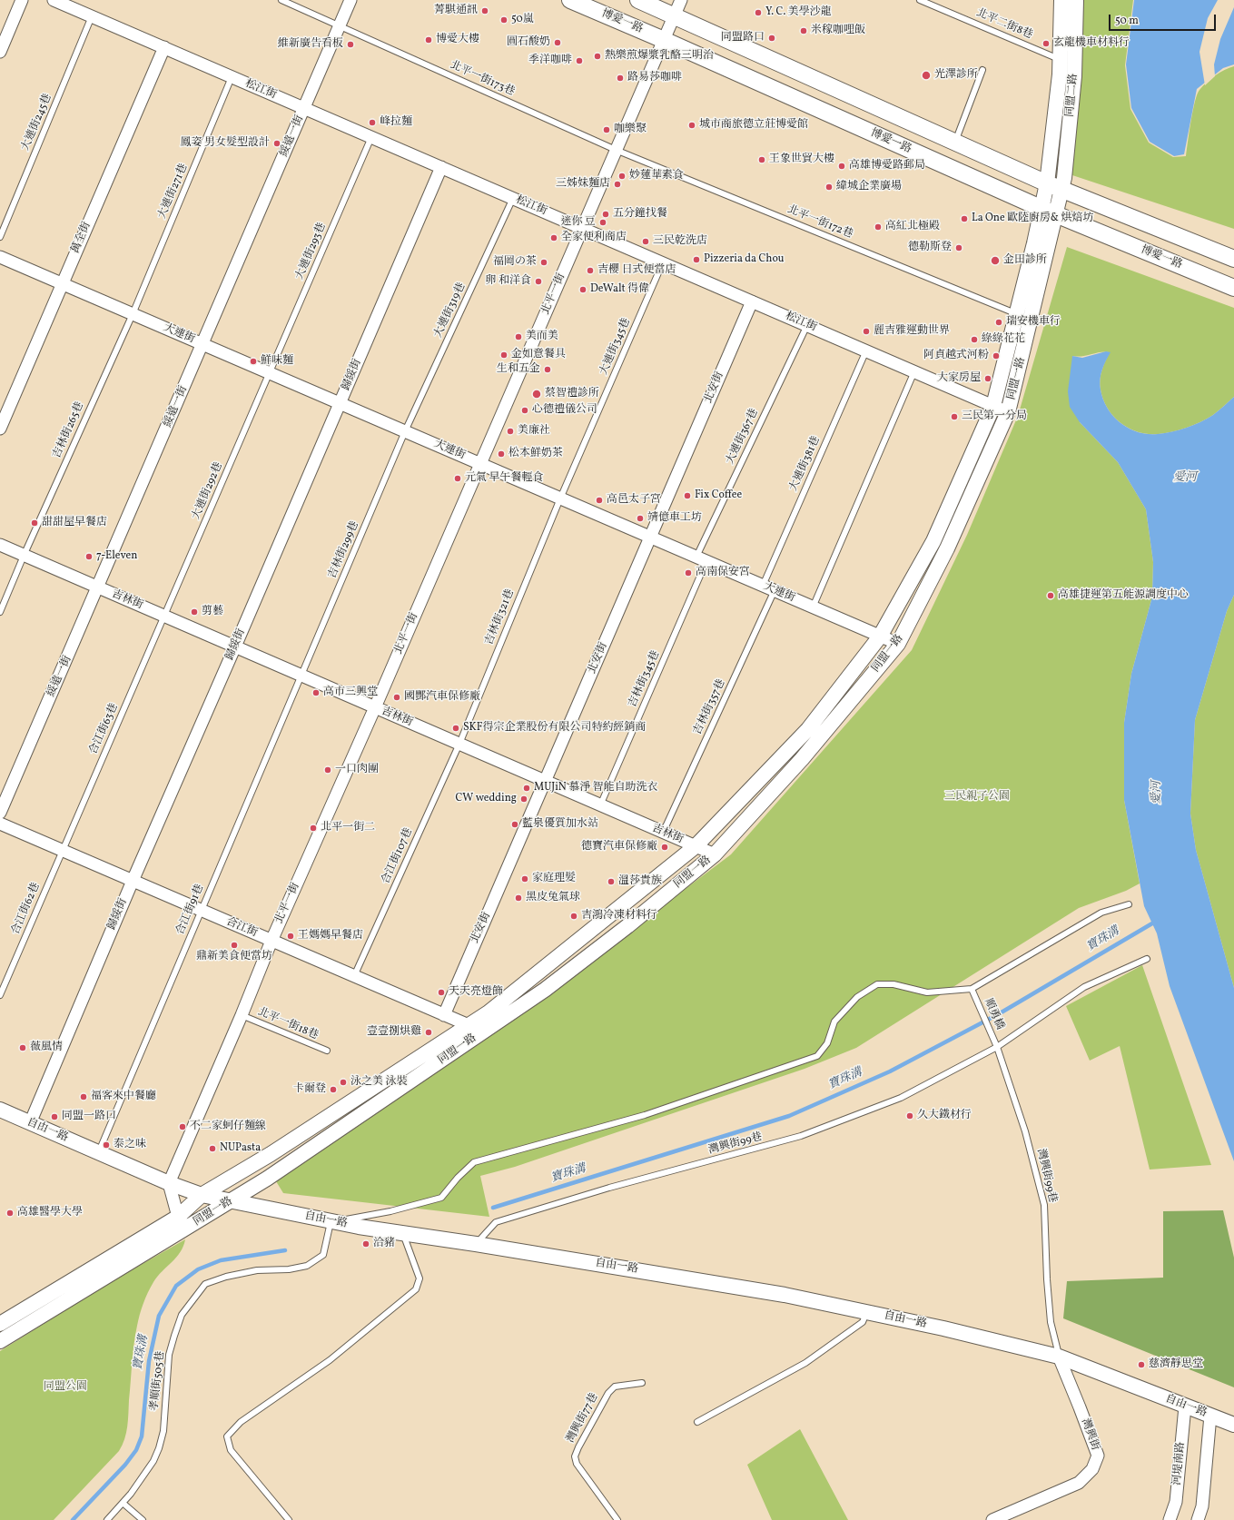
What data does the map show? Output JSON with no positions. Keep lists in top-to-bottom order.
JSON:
{
  "streets": {
    "main road": ["博愛一路"],
    "street": [
      "松江街",
      "同盟二路",
      "綏遠一街",
      "萬全街",
      "北平一街",
      "大連街",
      "歸綏街",
      "同盟一路",
      "北安街",
      "吉林街",
      "合江街",
      "自由一路",
      "灣興街",
      "河堤南路"
    ],
    "lane": [
      "北平二街8巷",
      "北平一街173巷",
      "大連街245巷",
      "大連街271巷",
      "北平一街172巷",
      "大連街293巷",
      "大連街319巷",
      "大連街345巷",
      "吉林街265巷",
      "大連街367巷",
      "大連街381巷",
      "大連街292巷",
      "吉林街299巷",
      "吉林街321巷",
      "吉林街345巷",
      "吉林街357巷",
      "合江街63巷",
      "合江街107巷",
      "合江街62巷",
      "合江街91巷",
      "順勇橋",
      "北平一街18巷",
      "灣興街99巷",
      "孝順街505巷",
      "灣興街77巷"
    ]
  },
  "crossings": [
    ["博愛一路", "北平一街"],
    ["博愛一路", "同盟一路"],
    ["北平二街8巷", "同盟二路"],
    ["北平一街173巷", "綏遠一街"],
    ["北平一街173巷", "北平一街172巷"],
    ["北平一街173巷", "北平一街"],
    ["松江街", "大連街245巷"],
    ["松江街", "綏遠一街"],
    ["松江街", "大連街271巷"],
    ["松江街", "萬全街"],
    ["松江街", "大連街293巷"],
    ["松江街", "北平一街"],
    ["松江街", "大連街319巷"],
    ["松江街", "大連街345巷"],
    ["松江街", "歸綏街"],
    ["松江街", "同盟一路"],
    ["松江街", "北安街"],
    ["松江街", "大連街367巷"],
    ["松江街", "大連街381巷"],
    ["同盟二路", "同盟一路"],
    ["綏遠一街", "大連街"],
    ["綏遠一街", "吉林街"],
    ["大連街271巷", "大連街"],
    ["大連街271巷", "吉林街265巷"],
    ["北平一街172巷", "北平一街"],
    ["北平一街172巷", "同盟一路"],
    ["萬全街", "大連街"],
    ["大連街293巷", "大連街"],
    ["大連街293巷", "大連街292巷"],
    ["北平一街", "大連街"],
    ["北平一街", "吉林街"],
    ["北平一街", "合江街"],
    ["北平一街", "北平一街18巷"],
    ["北平一街", "自由一路"],
    ["大連街319巷", "大連街"],
    ["大連街319巷", "吉林街299巷"],
    ["大連街", "大連街345巷"],
    ["大連街", "歸綏街"],
    ["大連街", "同盟一路"],
    ["大連街", "北安街"],
    ["大連街", "吉林街265巷"],
    ["大連街", "大連街367巷"],
    ["大連街", "大連街381巷"],
    ["大連街", "大連街292巷"],
    ["大連街", "吉林街299巷"],
    ["大連街", "吉林街321巷"],
    ["大連街", "吉林街345巷"],
    ["大連街", "吉林街357巷"],
    ["大連街345巷", "吉林街321巷"],
    ["歸綏街", "吉林街"],
    ["歸綏街", "合江街"],
    ["歸綏街", "自由一路"],
    ["同盟一路", "吉林街"],
    ["同盟一路", "合江街"],
    ["同盟一路", "自由一路"],
    ["北安街", "吉林街"],
    ["北安街", "合江街"],
    ["吉林街265巷", "吉林街"],
    ["大連街367巷", "吉林街345巷"],
    ["大連街292巷", "吉林街"],
    ["大連街292巷", "合江街63巷"],
    ["吉林街299巷", "吉林街"],
    ["吉林街299巷", "合江街91巷"],
    ["吉林街", "吉林街321巷"],
    ["吉林街", "吉林街345巷"],
    ["吉林街", "吉林街357巷"],
    ["吉林街", "合江街63巷"],
    ["吉林街", "合江街107巷"],
    ["吉林街", "合江街91巷"],
    ["吉林街321巷", "合江街107巷"],
    ["合江街63巷", "合江街62巷"],
    ["合江街63巷", "合江街"],
    ["合江街107巷", "合江街"],
    ["合江街62巷", "合江街"],
    ["合江街91巷", "合江街"],
    ["合江街91巷", "自由一路"],
    ["順勇橋", "灣興街99巷"],
    ["自由一路", "灣興街99巷"],
    ["自由一路", "孝順街505巷"],
    ["自由一路", "灣興街"],
    ["自由一路", "河堤南路"],
    ["灣興街99巷", "灣興街"]
  ],
  "water": ["愛河", "寶珠溝"],
  "parks": ["三民親子公園", "同盟公園"],
  "places": [
    "菁騏通訊",
    "Y. C. 美學沙龍",
    "50嵐",
    "米稼咖哩飯",
    "同盟路口",
    "博愛大樓",
    "圓石酸奶",
    "玄龍機車材料行",
    "維新廣告看板",
    "熱樂煎爆漿乳酪三明治",
    "季洋咖啡",
    "光澤診所",
    "路易莎咖啡",
    "峰拉麵",
    "城市商旅德立莊博愛館",
    "咖樂聚",
    "鳳姿 男女髮型設計",
    "王象世貿大樓",
    "高雄博愛路郵局",
    "妙蓮華素食",
    "三姊妹麵店",
    "緯城企業廣場",
    "五分鐘找餐",
    "La One 歐陸廚房& 烘焙坊",
    "迷你 豆",
    "高紅北極殿",
    "全家便利商店",
    "三民乾洗店",
    "德勒斯登",
    "Pizzeria da Chou",
    "金田診所",
    "福岡の茶",
    "吉櫻 日式便當店",
    "卵 和洋食",
    "DeWalt 得偉",
    "瑞安機車行",
    "麗吉雅運動世界",
    "美而美",
    "綠綠花花",
    "金如意餐具",
    "阿貞越式河粉",
    "鮮味麵",
    "生和五金",
    "大家房屋",
    "蔡智禮診所",
    "心德禮儀公司",
    "三民第一分局",
    "美廉社",
    "松本鮮奶茶",
    "元氣 早午餐輕食",
    "Fix Coffee",
    "高邑太子宮",
    "靖億車工坊",
    "甜甜屋早餐店",
    "7-Eleven",
    "高南保安宮",
    "高雄捷運第五能源調度中心",
    "剪藝",
    "高市三興堂",
    "國酆汽車保修廠",
    "SKF得宗企業股份有限公司特約經銷商",
    "一口肉團",
    "MUJiN 慕淨 智能自助洗衣",
    "CW wedding",
    "藍泉優質加水站",
    "北平一街二",
    "德寶汽車保修廠",
    "家庭理髮",
    "溫莎貴族",
    "黑皮兔氣球",
    "吉鴻冷凍材料行",
    "王媽媽早餐店",
    "鼎新美食便當坊",
    "天天亮燈飾",
    "壹壹捌烘雞",
    "薇風情",
    "泳之美 泳裝",
    "卡爾登",
    "福客來中餐廳",
    "久大鐵材行",
    "同盟一路口",
    "不二家蚵仔麵線",
    "泰之味",
    "NUPasta",
    "高雄醫學大學",
    "洽豬",
    "慈濟靜思堂"
  ],
  "scale_bar": "50 m"
}
